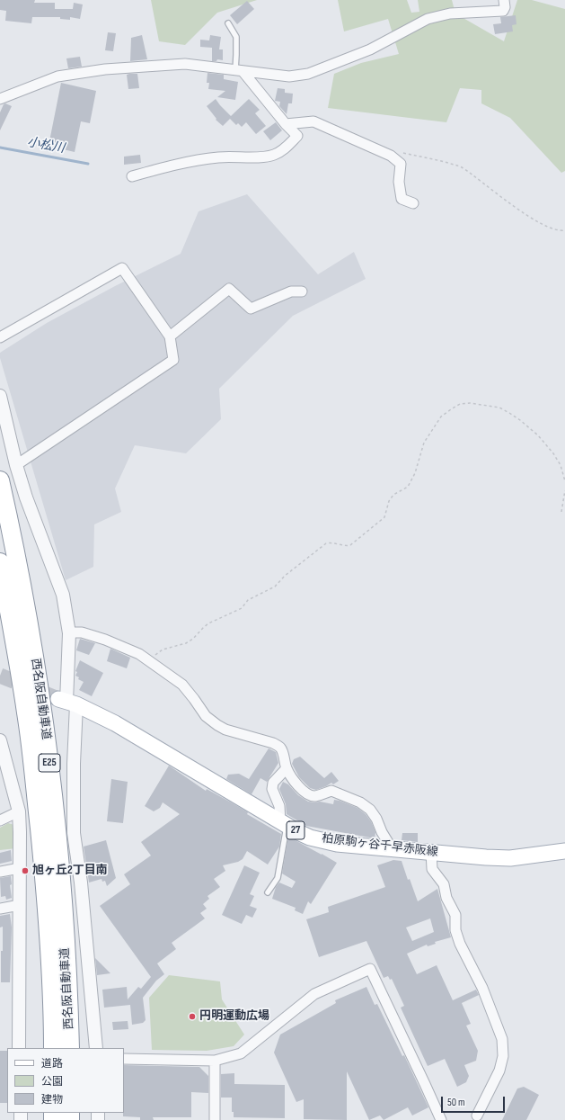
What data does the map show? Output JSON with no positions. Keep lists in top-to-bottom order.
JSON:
{
  "streets": {
    "highway": ["西名阪自動車道", "E25"],
    "main road": ["27", "柏原駒ヶ谷千早赤阪線"]
  },
  "water": ["小松川"],
  "places": ["旭ヶ丘2丁目南", "円明運動広場"],
  "legend": ["道路", "公園", "建物"],
  "scale_bar": "50 m"
}
